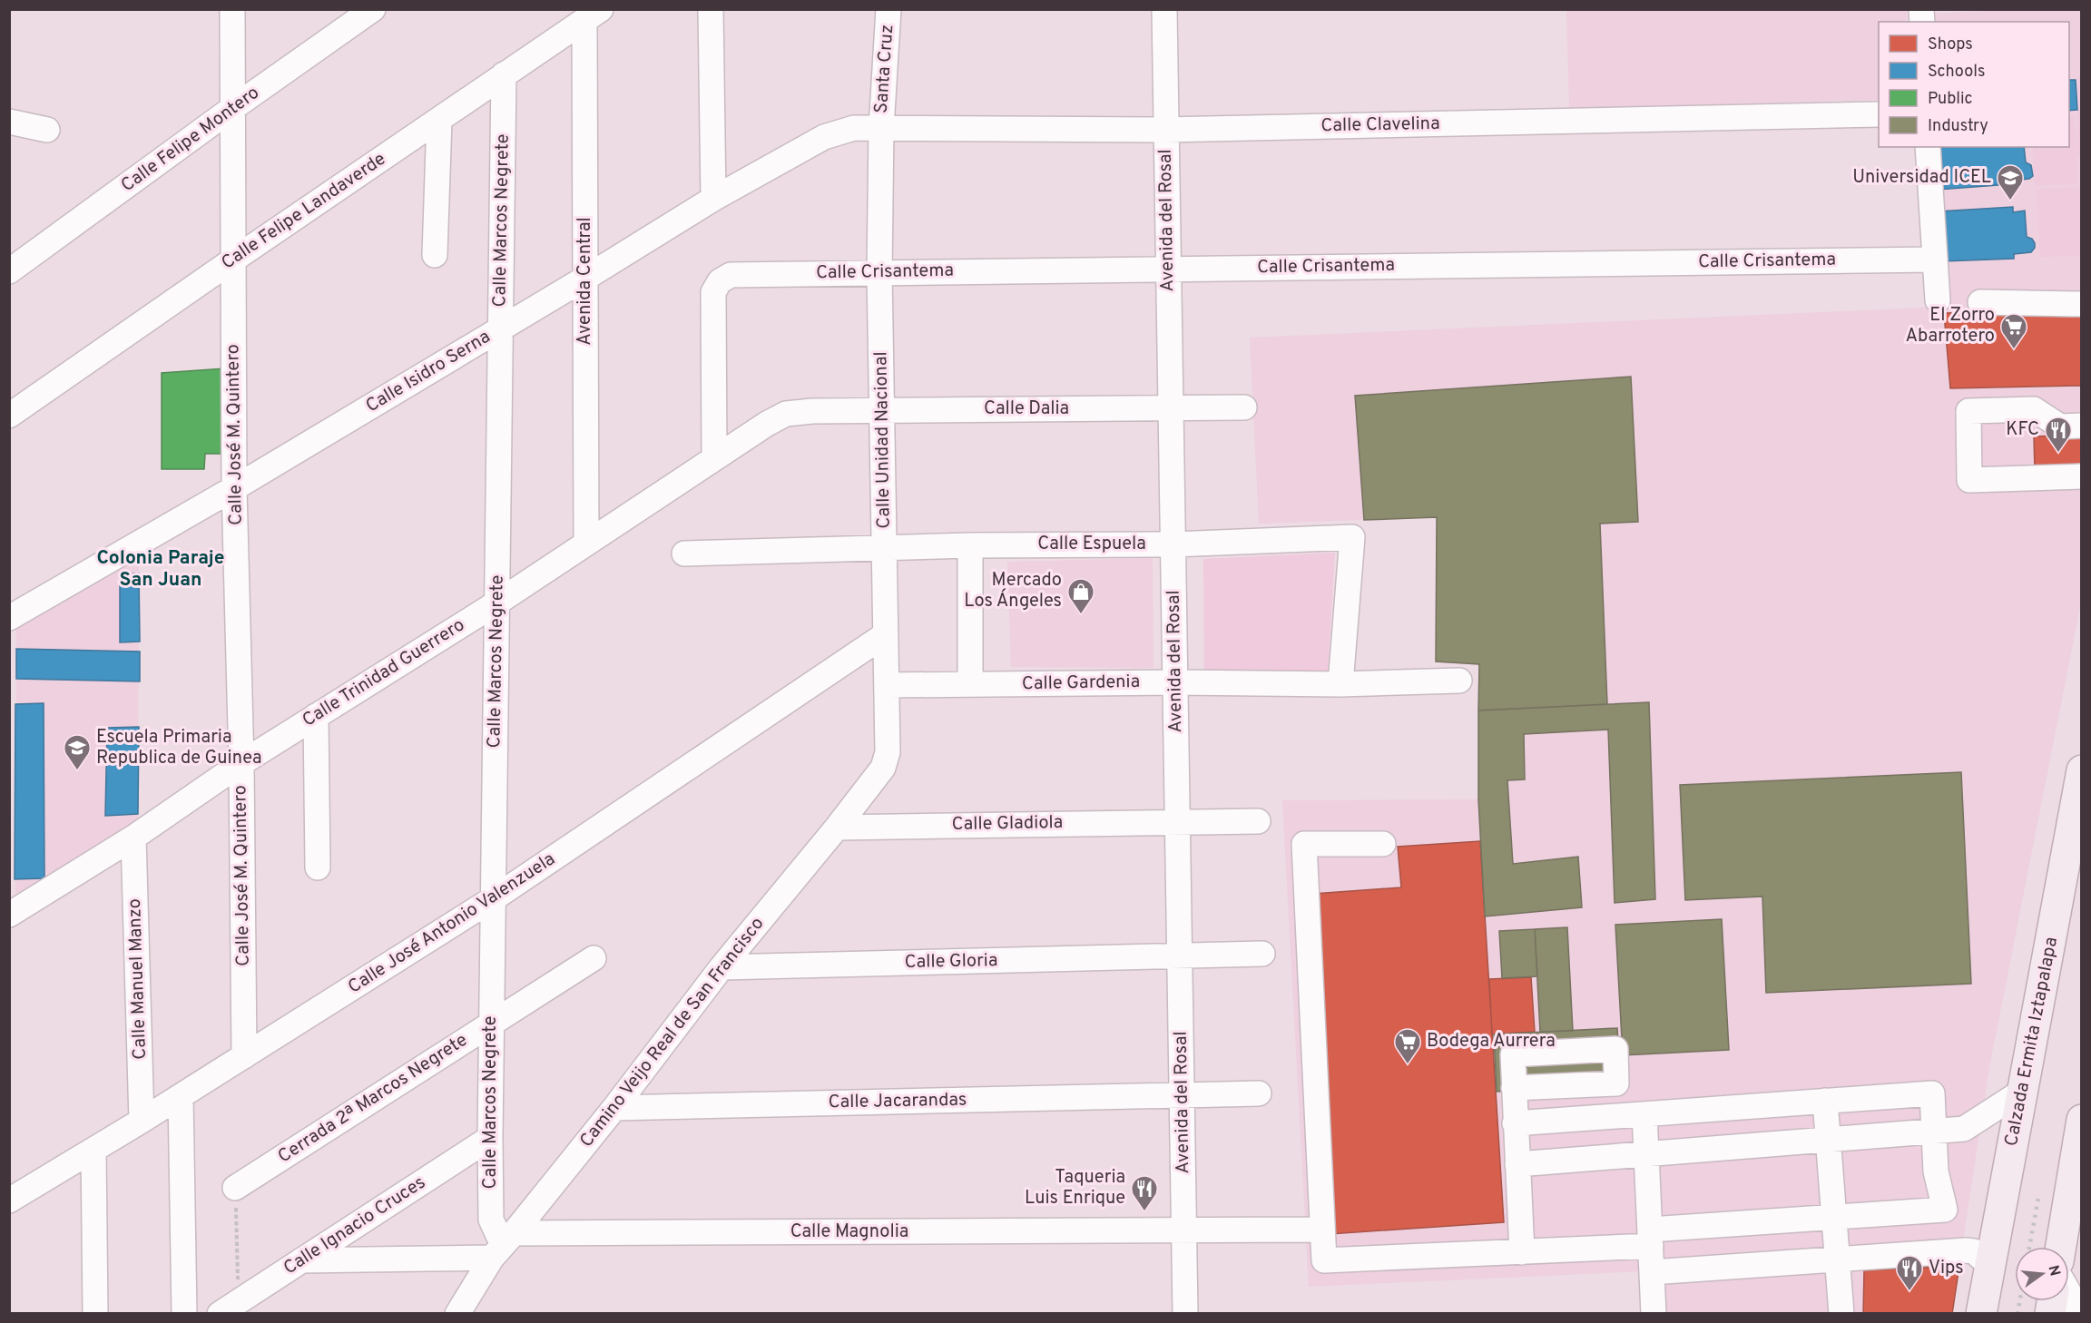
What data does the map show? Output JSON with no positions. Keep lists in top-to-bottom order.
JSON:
{
  "streets": {
    "main road": ["Calzada Ermita Iztapalapa"],
    "street": [
      "Santa Cruz",
      "Calle Clavelina",
      "Calle Felipe Montero",
      "Calle Felipe Landaverde",
      "Calle Marcos Negrete",
      "Avenida del Rosal",
      "Calle Crisantema",
      "Avenida Central",
      "Calle Isidro Serna",
      "Calle Dalia",
      "Calle José M. Quintero",
      "Calle Unidad Nacional",
      "Calle Espuela",
      "Calle Trinidad Guerrero",
      "Calle Gardenia",
      "Calle Gladiola",
      "Calle José Antonio Valenzuela",
      "Calle Gloria",
      "Calle Manuel Manzo",
      "Camino Veijo Real de San Francisco",
      "Cerrada 2ª Marcos Negrete",
      "Calle Jacarandas",
      "Calle Ignacio Cruces",
      "Calle Magnolia"
    ]
  },
  "crossings": [
    ["Santa Cruz", "Calle Clavelina"],
    ["Santa Cruz", "Calle Isidro Serna"],
    ["Santa Cruz", "Calle Unidad Nacional"],
    ["Calle Clavelina", "Avenida del Rosal"],
    ["Calle Clavelina", "Calle Isidro Serna"],
    ["Calle Clavelina", "Calle Unidad Nacional"],
    ["Calle Felipe Montero", "Calle José M. Quintero"],
    ["Calle Felipe Landaverde", "Calle Marcos Negrete"],
    ["Calle Felipe Landaverde", "Avenida Central"],
    ["Calle Felipe Landaverde", "Calle José M. Quintero"],
    ["Calle Marcos Negrete", "Calle Isidro Serna"],
    ["Calle Marcos Negrete", "Calle Trinidad Guerrero"],
    ["Calle Marcos Negrete", "Calle José Antonio Valenzuela"],
    ["Calle Marcos Negrete", "Camino Veijo Real de San Francisco"],
    ["Calle Marcos Negrete", "Cerrada 2ª Marcos Negrete"],
    ["Calle Marcos Negrete", "Calle Ignacio Cruces"],
    ["Calle Marcos Negrete", "Calle Magnolia"],
    ["Avenida del Rosal", "Calle Crisantema"],
    ["Avenida del Rosal", "Calle Dalia"],
    ["Avenida del Rosal", "Calle Espuela"],
    ["Avenida del Rosal", "Calle Gardenia"],
    ["Avenida del Rosal", "Calle Gladiola"],
    ["Avenida del Rosal", "Calle Gloria"],
    ["Avenida del Rosal", "Calle Jacarandas"],
    ["Avenida del Rosal", "Calle Magnolia"],
    ["Calle Crisantema", "Calle Unidad Nacional"],
    ["Calle Crisantema", "Calle Trinidad Guerrero"],
    ["Avenida Central", "Calle Isidro Serna"],
    ["Avenida Central", "Calle Trinidad Guerrero"],
    ["Calle Isidro Serna", "Calle José M. Quintero"],
    ["Calle Isidro Serna", "Calle Unidad Nacional"],
    ["Calle Dalia", "Calle Unidad Nacional"],
    ["Calle Dalia", "Calle Trinidad Guerrero"],
    ["Calle José M. Quintero", "Calle Trinidad Guerrero"],
    ["Calle José M. Quintero", "Calle José Antonio Valenzuela"],
    ["Calle Unidad Nacional", "Calle Espuela"],
    ["Calle Unidad Nacional", "Calle Trinidad Guerrero"],
    ["Calle Unidad Nacional", "Calle Gardenia"],
    ["Calle Unidad Nacional", "Calle José Antonio Valenzuela"],
    ["Calle Unidad Nacional", "Camino Veijo Real de San Francisco"],
    ["Calle Espuela", "Calle Gardenia"],
    ["Calle Trinidad Guerrero", "Calle Manuel Manzo"],
    ["Calle Gladiola", "Camino Veijo Real de San Francisco"],
    ["Calle José Antonio Valenzuela", "Calle Manuel Manzo"],
    ["Calle Gloria", "Camino Veijo Real de San Francisco"],
    ["Camino Veijo Real de San Francisco", "Calle Jacarandas"],
    ["Camino Veijo Real de San Francisco", "Calle Magnolia"],
    ["Calle Ignacio Cruces", "Calle Magnolia"]
  ],
  "districts": ["Colonia Paraje San Juan"],
  "places": {
    "school or university": ["Universidad ICEL", "Escuela Primaria Republica de Guinea"],
    "supermarket": ["El Zorro Abarrotero", "Bodega Aurrera"],
    "restaurant": ["KFC", "Taqueria Luis Enrique", "Vips"],
    "shop": ["Mercado Los Ángeles"]
  },
  "legend": [
    "Shops",
    "Schools",
    "Public",
    "Industry"
  ],
  "north": "right"
}
